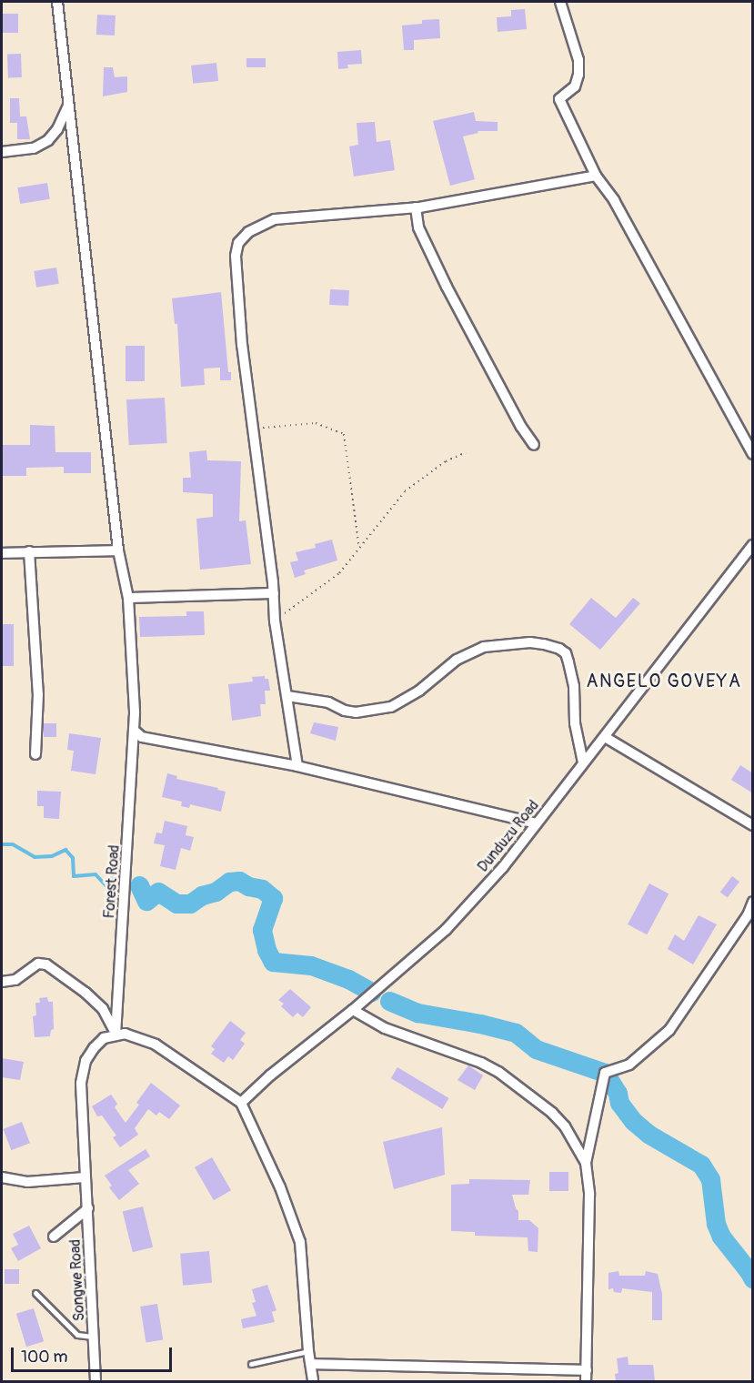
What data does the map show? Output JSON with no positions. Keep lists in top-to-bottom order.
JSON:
{
  "streets": {
    "street": ["Dunduzu Road", "Forest Road", "Songwe Road"]
  },
  "crossings": [
    ["Forest Road", "Songwe Road"]
  ],
  "districts": ["ANGELO GOVEYA"],
  "scale_bar": "100 m"
}
